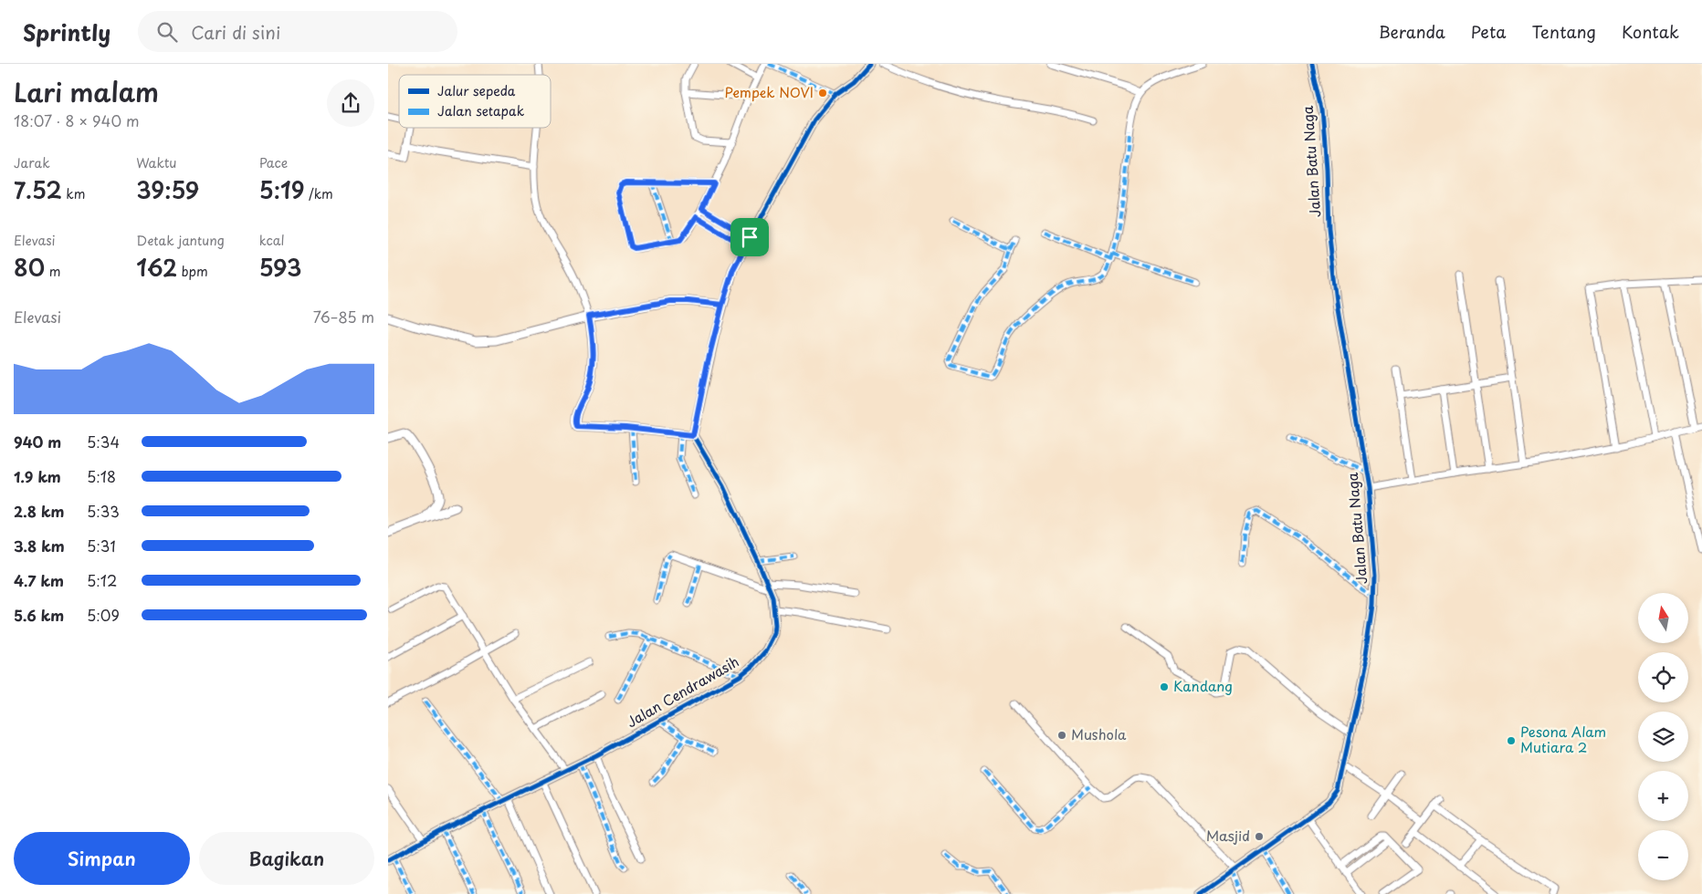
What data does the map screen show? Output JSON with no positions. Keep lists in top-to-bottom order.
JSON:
{
  "streets": {
    "street": ["Jalan Batu Naga", "Jalan Cendrawasih"]
  },
  "places": [
    "Pempek NOVI",
    "Kandang",
    "Mushola",
    "Pesona Alam Mutiara 2",
    "Masjid"
  ],
  "legend": ["Jalur sepeda", "Jalan setapak"],
  "north": "top",
  "page": {
    "header": "Sprintly",
    "search": "Cari di sini",
    "nav": [
      "Beranda",
      "Peta",
      "Tentang",
      "Kontak"
    ],
    "heading": ["Lari malam", "18:07 · 8 × 940 m"],
    "stats": [
      ["Jarak", "7.52 km"],
      ["Waktu", "39:59"],
      ["Pace", "5:19 /km"],
      ["Elevasi", "80 m"],
      ["Detak jantung", "162 bpm"],
      ["kcal", "593"]
    ],
    "chart": ["Elevasi", "76–85 m"],
    "list": [
      {
        "name": "940 m",
        "note": "5:34"
      },
      {
        "name": "1.9 km",
        "note": "5:18"
      },
      {
        "name": "2.8 km",
        "note": "5:33"
      },
      {
        "name": "3.8 km",
        "note": "5:31"
      },
      {
        "name": "4.7 km",
        "note": "5:12"
      },
      {
        "name": "5.6 km",
        "note": "5:09"
      }
    ],
    "map_buttons": ["+", "−"],
    "buttons": ["Simpan", "Bagikan"]
  }
}
